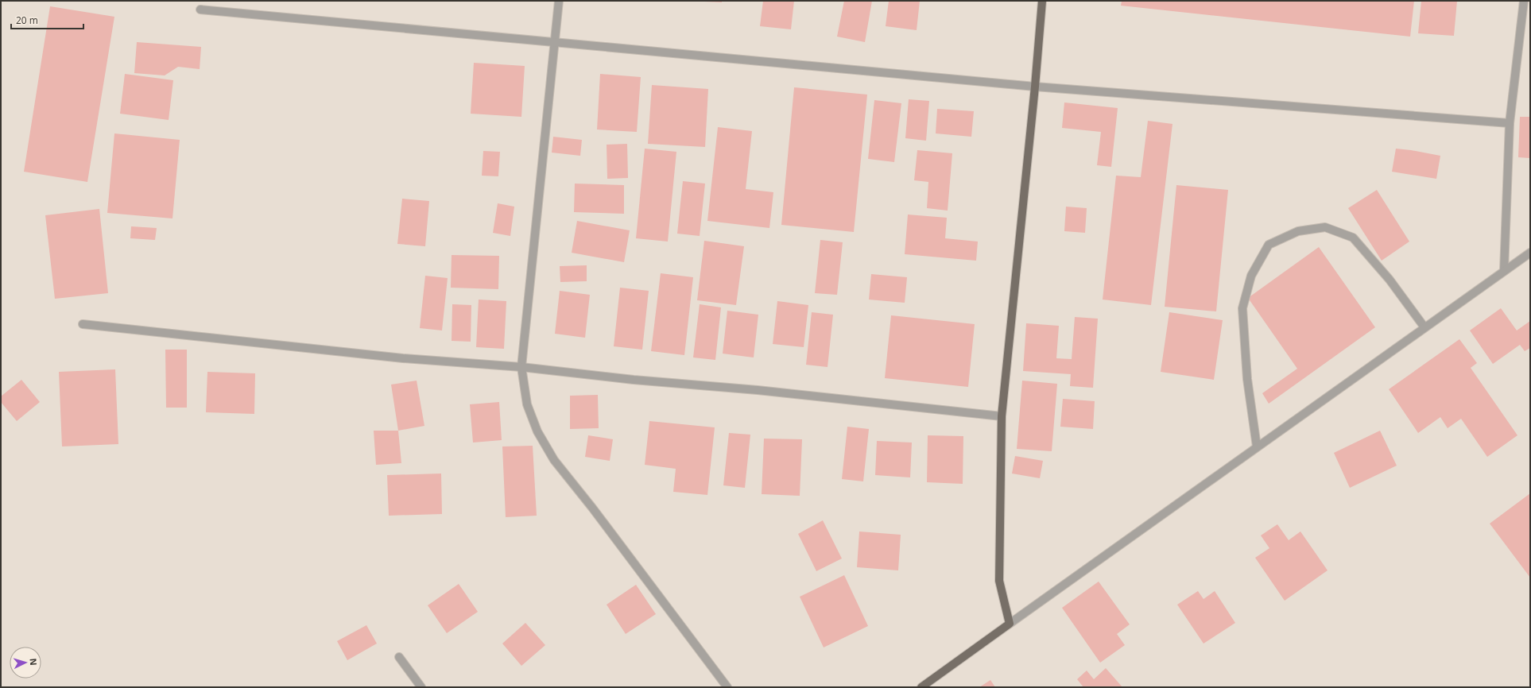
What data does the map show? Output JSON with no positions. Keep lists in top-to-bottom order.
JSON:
{
  "scale_bar": "20 m",
  "north": "right"
}
